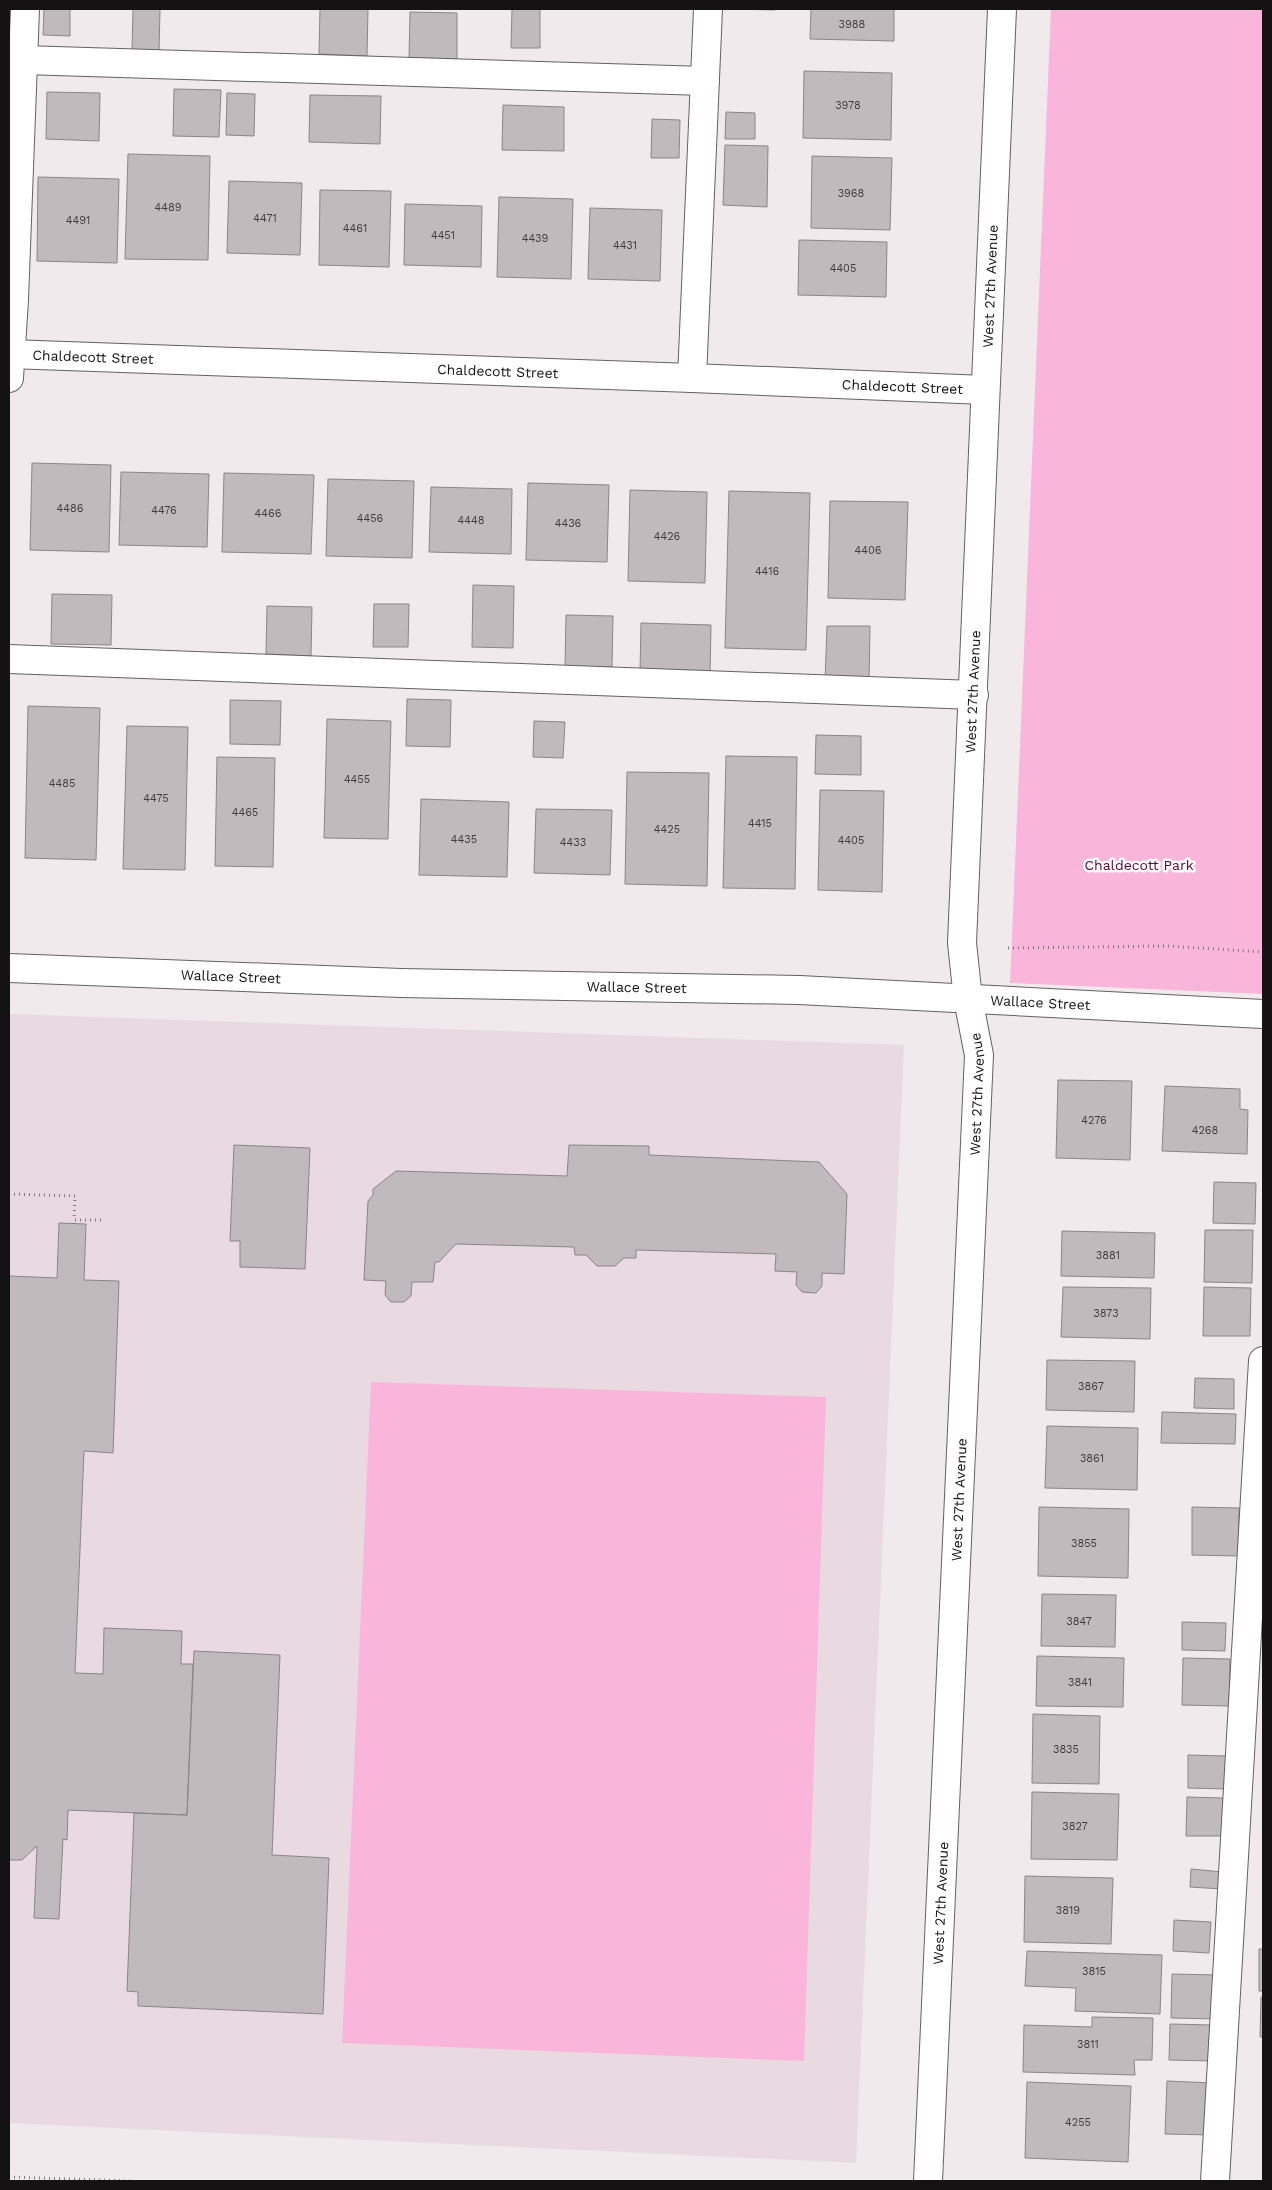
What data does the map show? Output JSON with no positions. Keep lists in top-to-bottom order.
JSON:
{
  "streets": {
    "street": ["West 27th Avenue", "Chaldecott Street", "Wallace Street"]
  },
  "crossings": [
    ["West 27th Avenue", "Chaldecott Street"],
    ["West 27th Avenue", "Wallace Street"]
  ],
  "parks": ["Chaldecott Park"],
  "house_numbers": [
    "3988",
    "3978",
    "3968",
    "4489",
    "4471",
    "4491",
    "4461",
    "4451",
    "4439",
    "4431",
    "4405",
    "4486",
    "4476",
    "4466",
    "4456",
    "4448",
    "4436",
    "4426",
    "4406",
    "4416",
    "4455",
    "4485",
    "4475",
    "4465",
    "4415",
    "4425",
    "4435",
    "4405",
    "4433",
    "4276",
    "4268",
    "3881",
    "3873",
    "3867",
    "3861",
    "3855",
    "3847",
    "3841",
    "3835",
    "3827",
    "3819",
    "3815",
    "3811",
    "4255"
  ]
}
